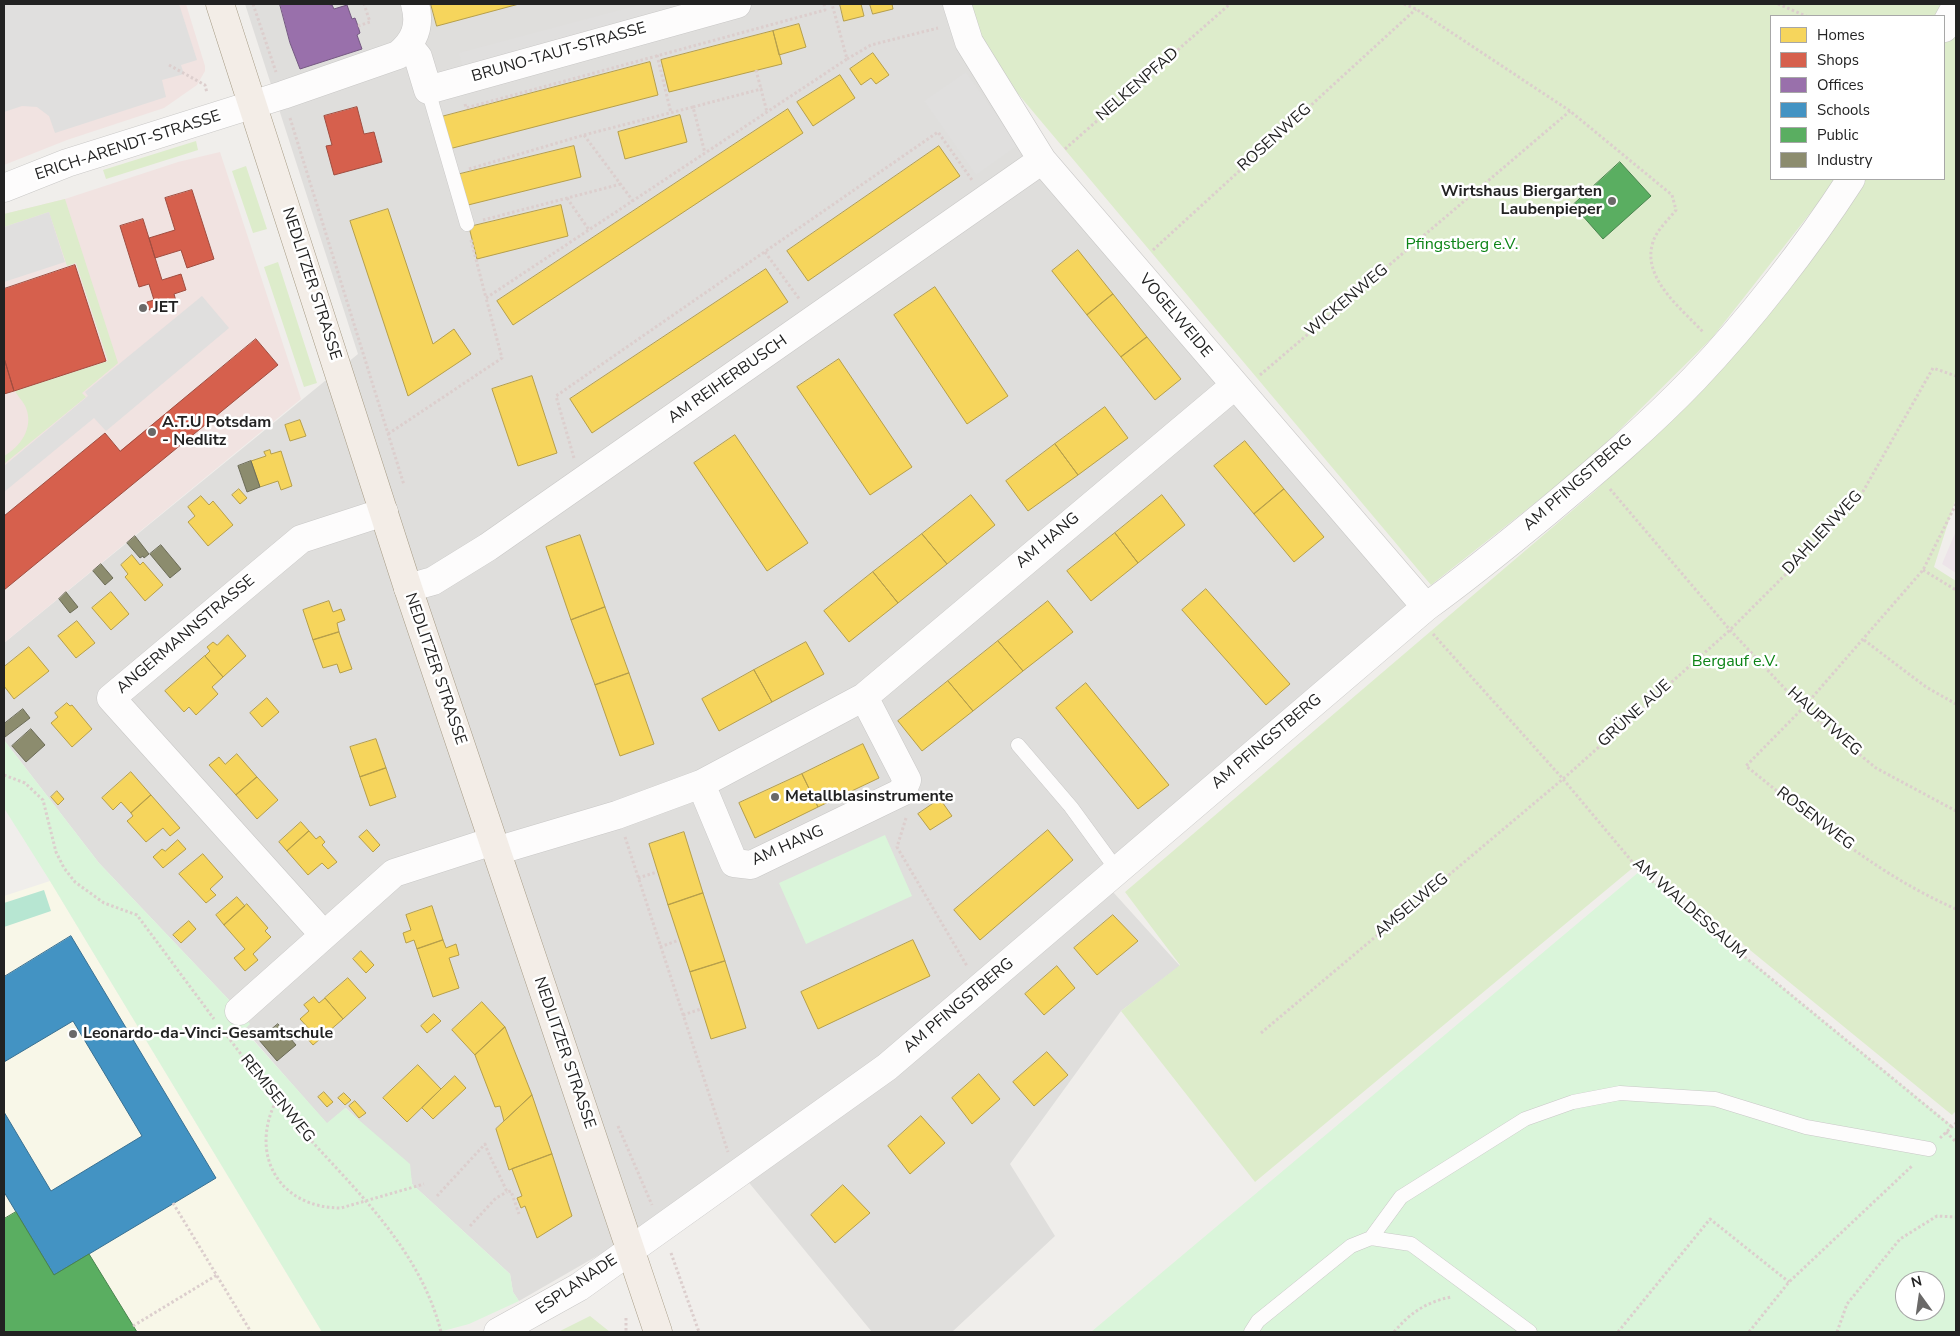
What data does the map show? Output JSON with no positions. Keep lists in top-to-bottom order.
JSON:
{
  "streets": {
    "main road": ["NEDLITZER STRASSE"],
    "street": [
      "BRUNO-TAUT-STRASSE",
      "ERICH-ARENDT-STRASSE",
      "VOGELWEIDE",
      "AM REIHERBUSCH",
      "AM PFINGSTBERG",
      "AM HANG",
      "ANGERMANNSTRASSE",
      "ESPLANADE"
    ],
    "path": [
      "NELKENPFAD",
      "ROSENWEG",
      "WICKENWEG",
      "DAHLIENWEG",
      "GRÜNE AUE",
      "HAUPTWEG",
      "AMSELWEG",
      "AM WALDESSAUM",
      "REMISENWEG"
    ]
  },
  "crossings": [
    ["NELKENPFAD", "VOGELWEIDE"],
    ["NELKENPFAD", "AM REIHERBUSCH"],
    ["ROSENWEG", "VOGELWEIDE"],
    ["ROSENWEG", "HAUPTWEG"],
    ["ERICH-ARENDT-STRASSE", "NEDLITZER STRASSE"],
    ["NEDLITZER STRASSE", "AM REIHERBUSCH"],
    ["NEDLITZER STRASSE", "AM PFINGSTBERG"],
    ["NEDLITZER STRASSE", "AM HANG"],
    ["NEDLITZER STRASSE", "ANGERMANNSTRASSE"],
    ["NEDLITZER STRASSE", "ESPLANADE"],
    ["WICKENWEG", "VOGELWEIDE"],
    ["WICKENWEG", "AM HANG"],
    ["VOGELWEIDE", "AM REIHERBUSCH"],
    ["VOGELWEIDE", "AM PFINGSTBERG"],
    ["VOGELWEIDE", "AM HANG"],
    ["VOGELWEIDE", "AM WALDESSAUM"],
    ["AM PFINGSTBERG", "HAUPTWEG"],
    ["AM PFINGSTBERG", "AM WALDESSAUM"],
    ["AM PFINGSTBERG", "ESPLANADE"],
    ["DAHLIENWEG", "GRÜNE AUE"],
    ["DAHLIENWEG", "HAUPTWEG"],
    ["GRÜNE AUE", "HAUPTWEG"],
    ["GRÜNE AUE", "AMSELWEG"],
    ["GRÜNE AUE", "AM WALDESSAUM"],
    ["AMSELWEG", "AM WALDESSAUM"]
  ],
  "parks": ["Pfingstberg e.V.", "Bergauf e.V."],
  "places": [
    "Wirtshaus Biergarten Laubenpieper",
    "JET",
    "A.T.U Potsdam - Nedlitz",
    "Metallblasinstrumente",
    "Leonardo-da-Vinci-Gesamtschule"
  ],
  "legend": [
    "Homes",
    "Shops",
    "Offices",
    "Schools",
    "Public",
    "Industry"
  ],
  "north": "top"
}
